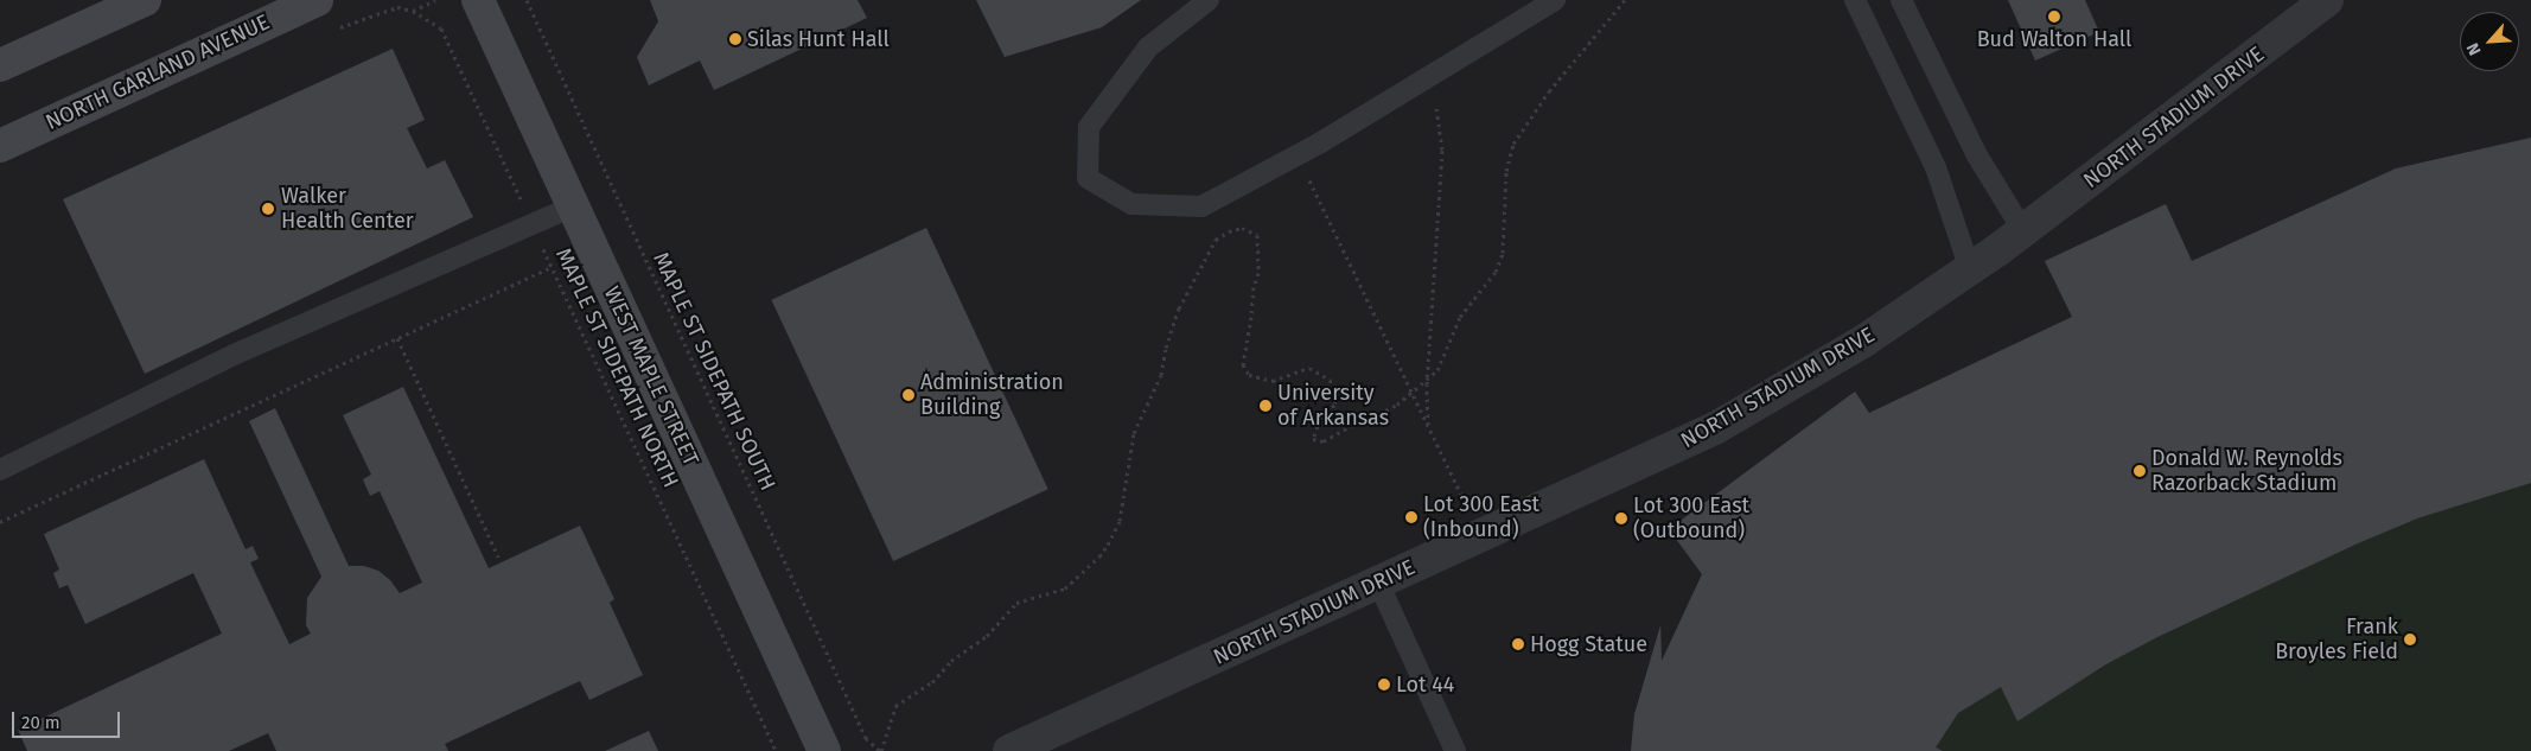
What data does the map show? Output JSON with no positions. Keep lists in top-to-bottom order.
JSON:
{
  "streets": {
    "main road": ["NORTH GARLAND AVENUE", "WEST MAPLE STREET"],
    "street": ["NORTH STADIUM DRIVE"],
    "path": ["MAPLE ST SIDEPATH NORTH", "MAPLE ST SIDEPATH SOUTH"]
  },
  "places": [
    "Bud Walton Hall",
    "Silas Hunt Hall",
    "Walker Health Center",
    "Administration Building",
    "University of Arkansas",
    "Donald W. Reynolds Razorback Stadium",
    "Lot 300 East (Inbound)",
    "Lot 300 East (Outbound)",
    "Frank Broyles Field",
    "Hogg Statue",
    "Lot 44"
  ],
  "scale_bar": "20 m",
  "north": "bottom left"
}
